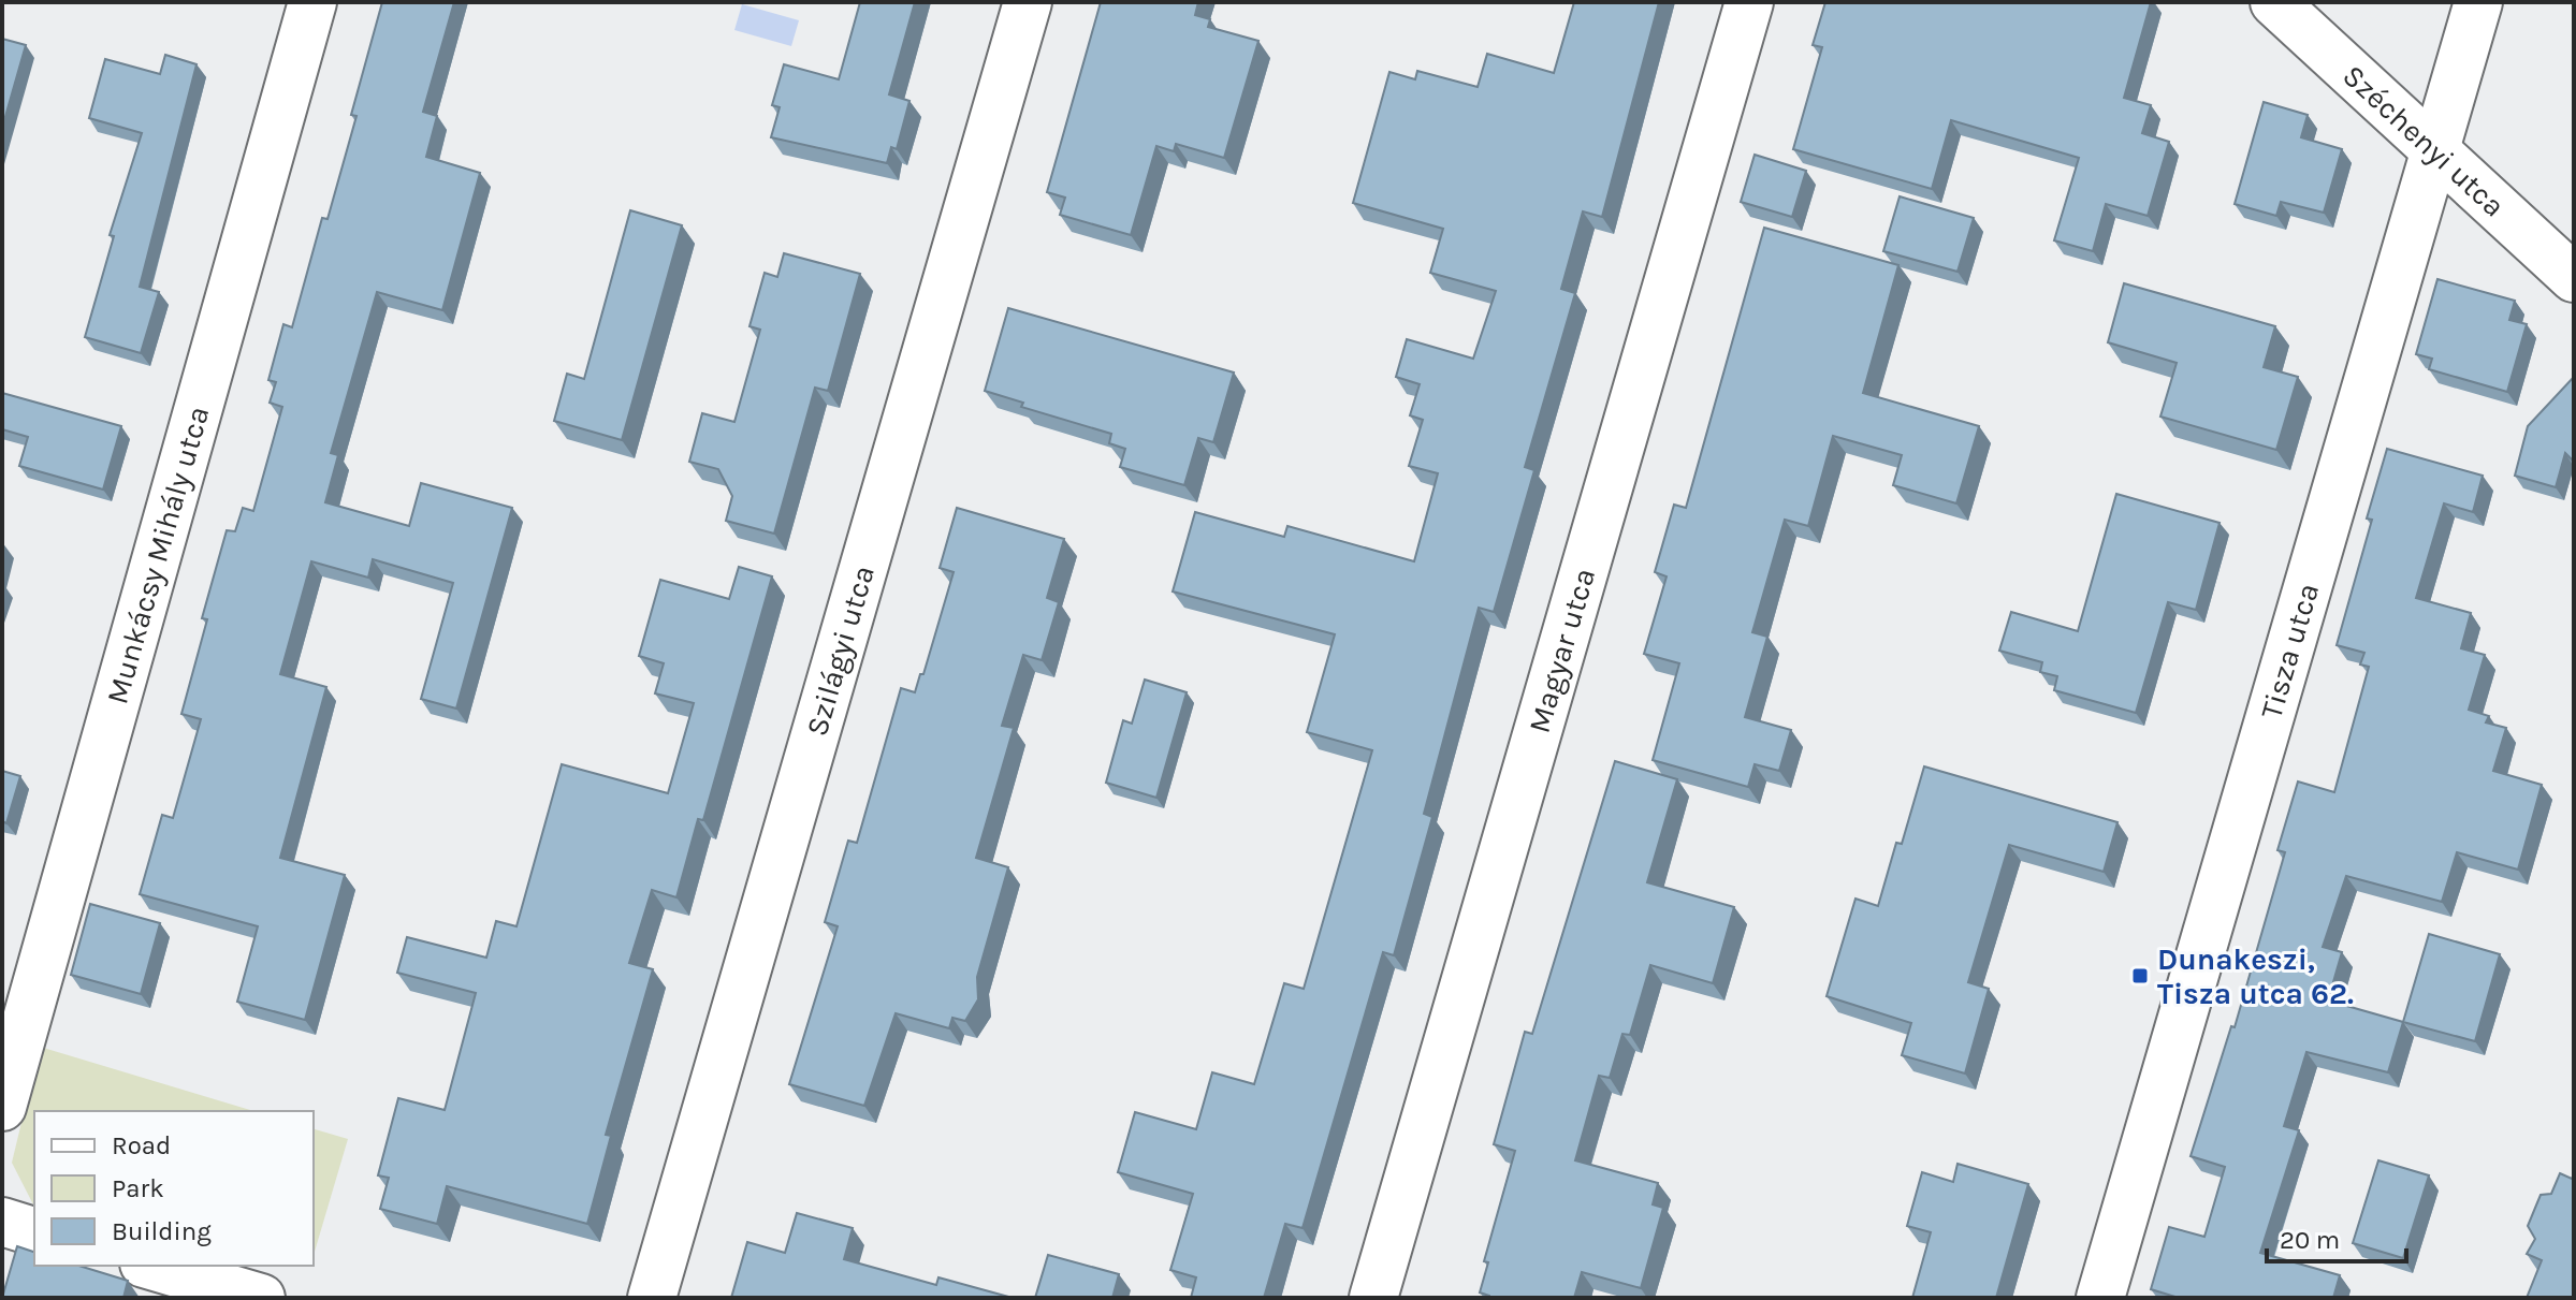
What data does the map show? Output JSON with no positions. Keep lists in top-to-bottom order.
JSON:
{
  "streets": {
    "street": [
      "Széchenyi utca",
      "Munkácsy Mihály utca",
      "Tisza utca",
      "Szilágyi utca",
      "Magyar utca"
    ]
  },
  "crossings": [
    ["Széchenyi utca", "Tisza utca"]
  ],
  "places": {
    "transit": ["Dunakeszi, Tisza utca 62."]
  },
  "legend": ["Road", "Park", "Building"],
  "scale_bar": "20 m"
}
